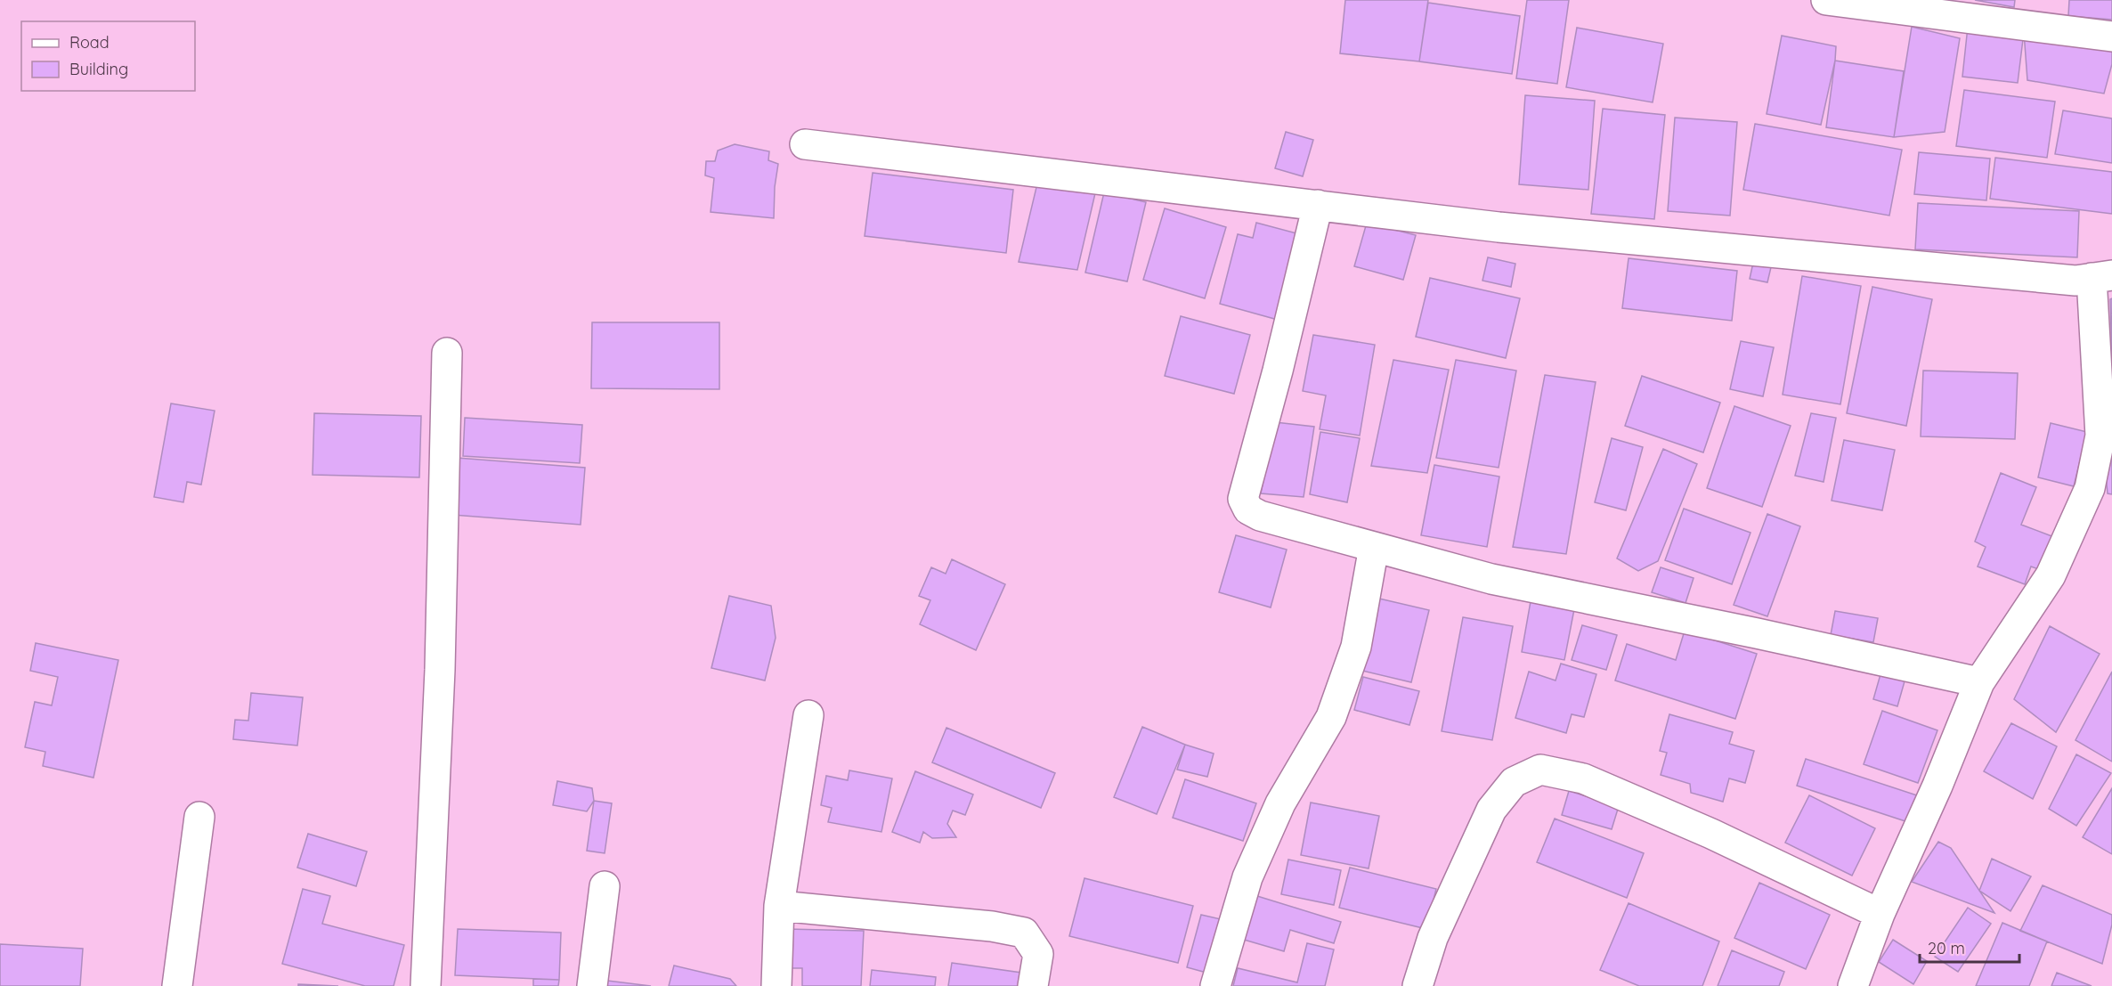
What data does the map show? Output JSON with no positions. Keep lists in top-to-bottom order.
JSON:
{
  "legend": ["Road", "Building"],
  "scale_bar": "20 m"
}
